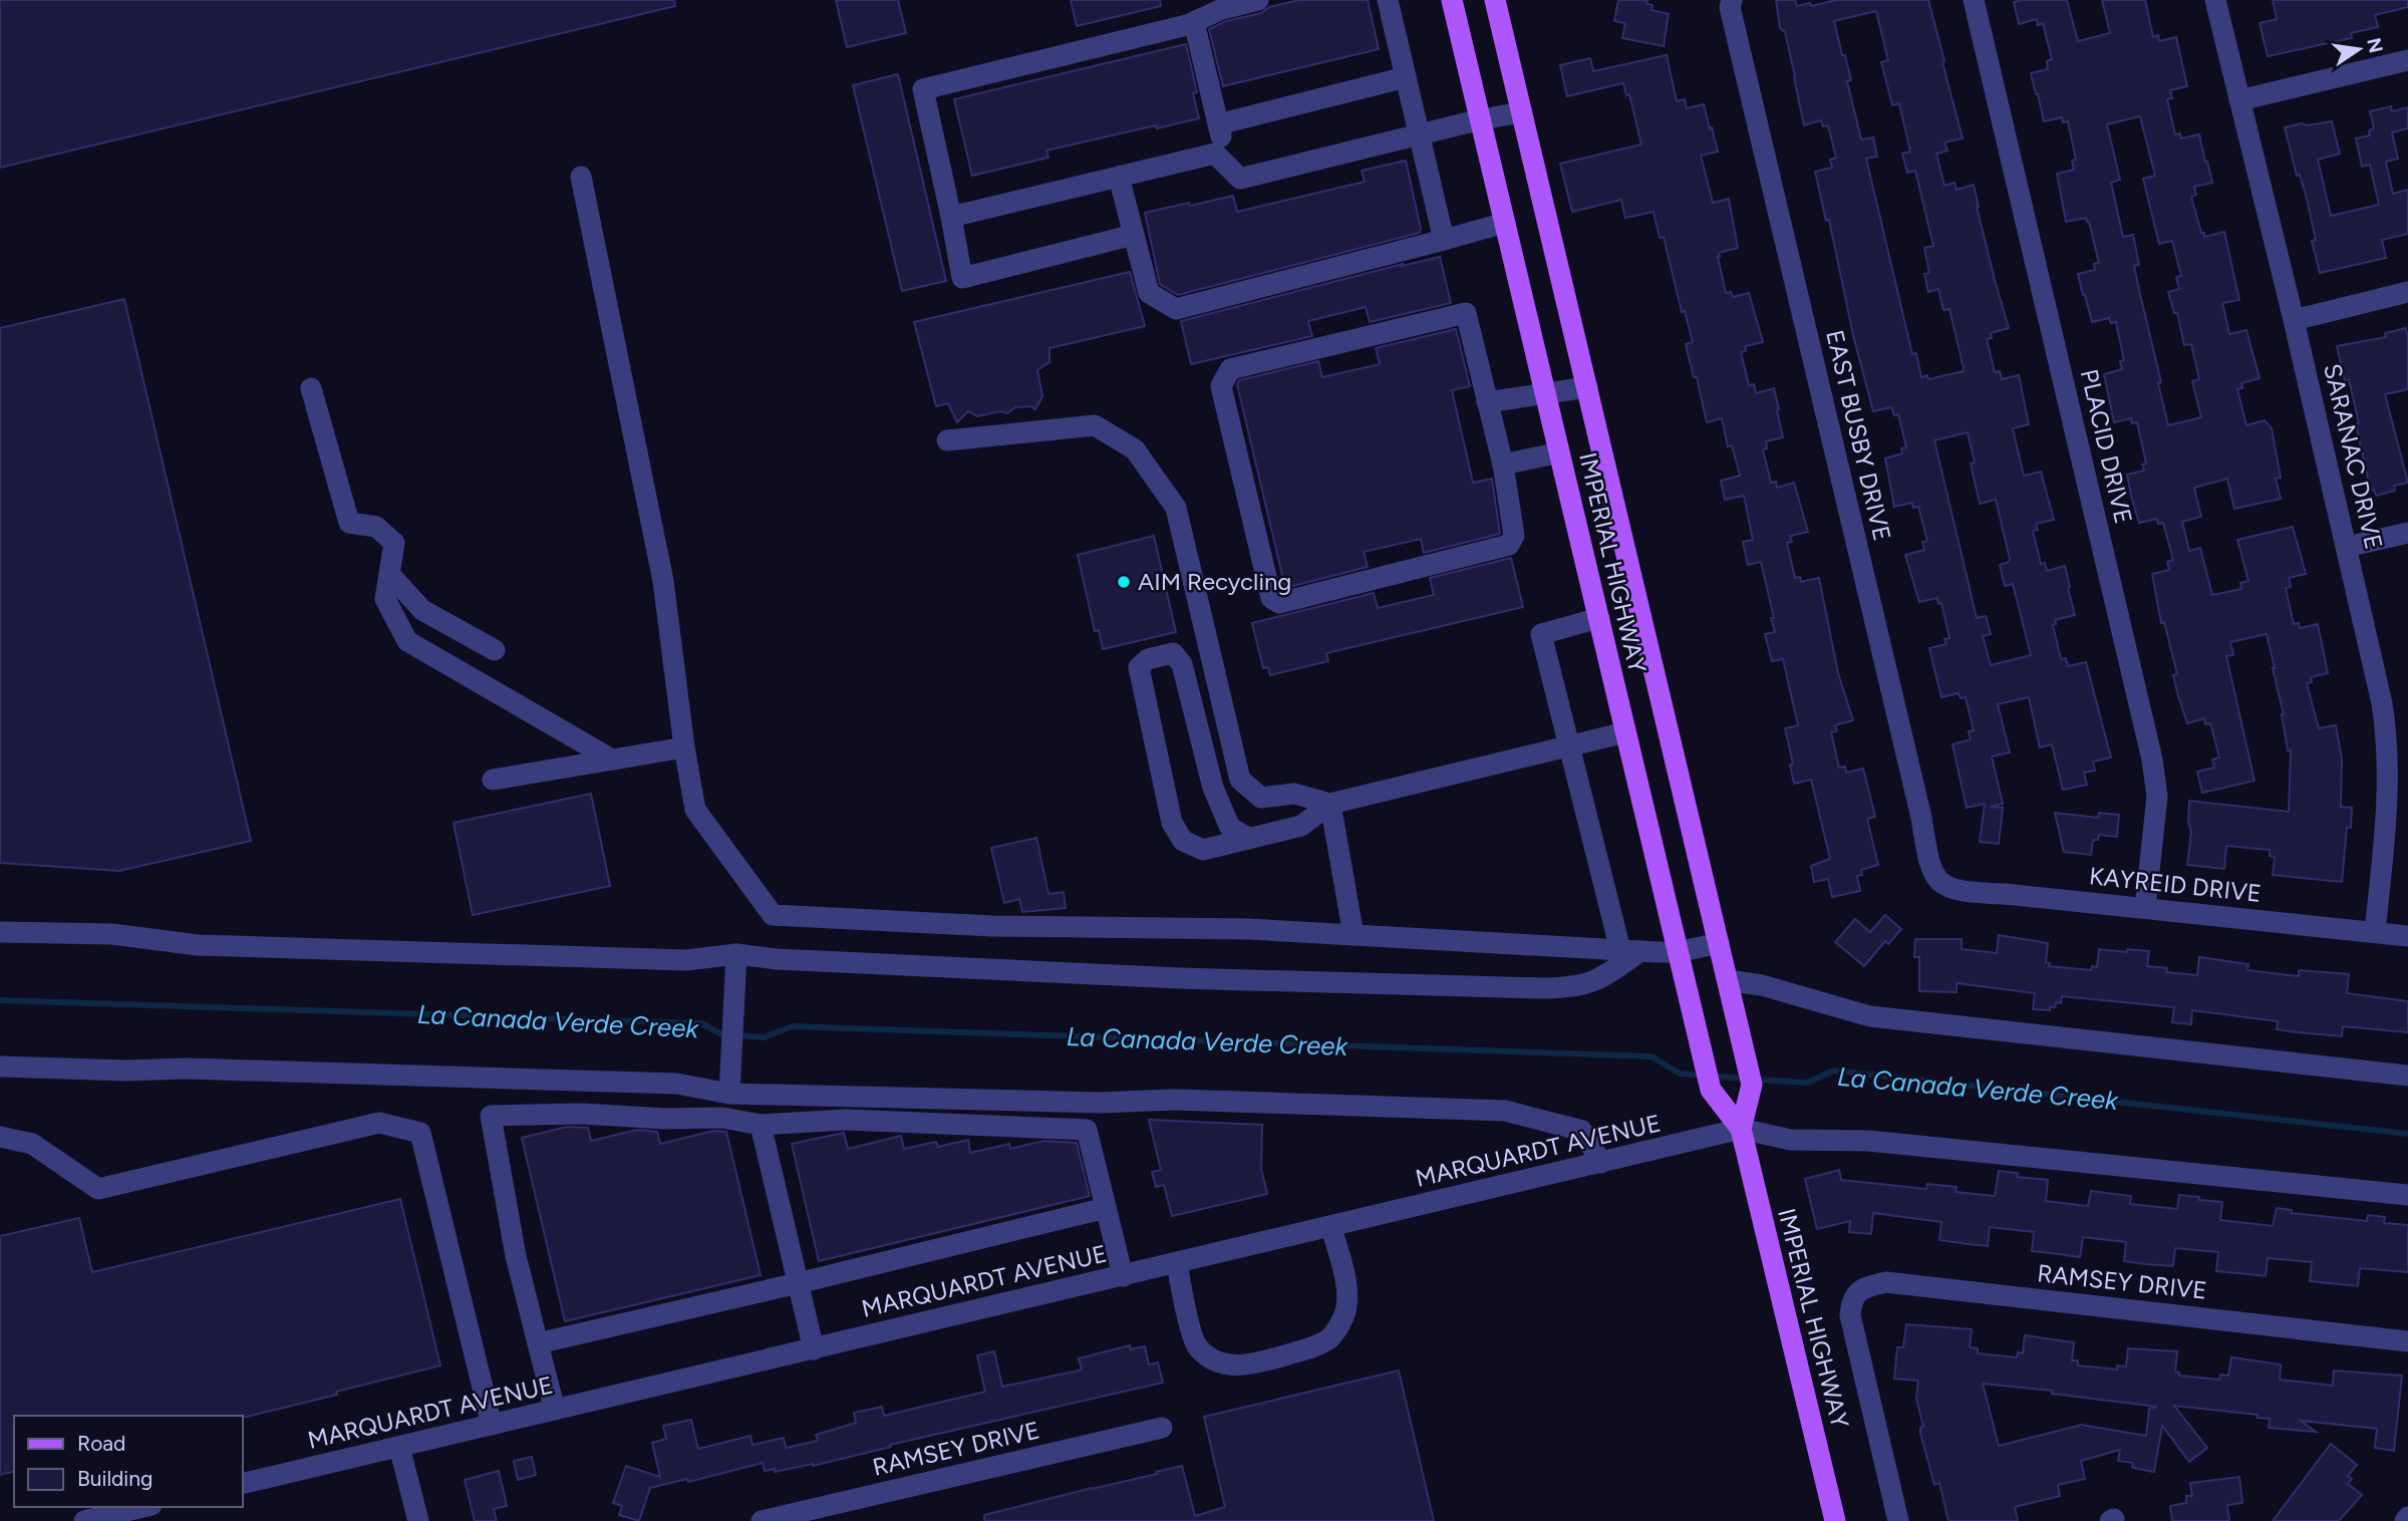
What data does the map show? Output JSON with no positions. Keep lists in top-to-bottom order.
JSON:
{
  "streets": {
    "main road": ["IMPERIAL HIGHWAY"],
    "street": [
      "EAST BUSBY DRIVE",
      "PLACID DRIVE",
      "SARANAC DRIVE",
      "KAYREID DRIVE",
      "MARQUARDT AVENUE",
      "RAMSEY DRIVE"
    ]
  },
  "crossings": [
    ["EAST BUSBY DRIVE", "KAYREID DRIVE"],
    ["PLACID DRIVE", "KAYREID DRIVE"],
    ["SARANAC DRIVE", "KAYREID DRIVE"],
    ["IMPERIAL HIGHWAY", "MARQUARDT AVENUE"],
    ["IMPERIAL HIGHWAY", "RAMSEY DRIVE"]
  ],
  "water": ["La Canada Verde Creek"],
  "places": ["AIM Recycling"],
  "legend": ["Road", "Building"],
  "north": "right"
}
